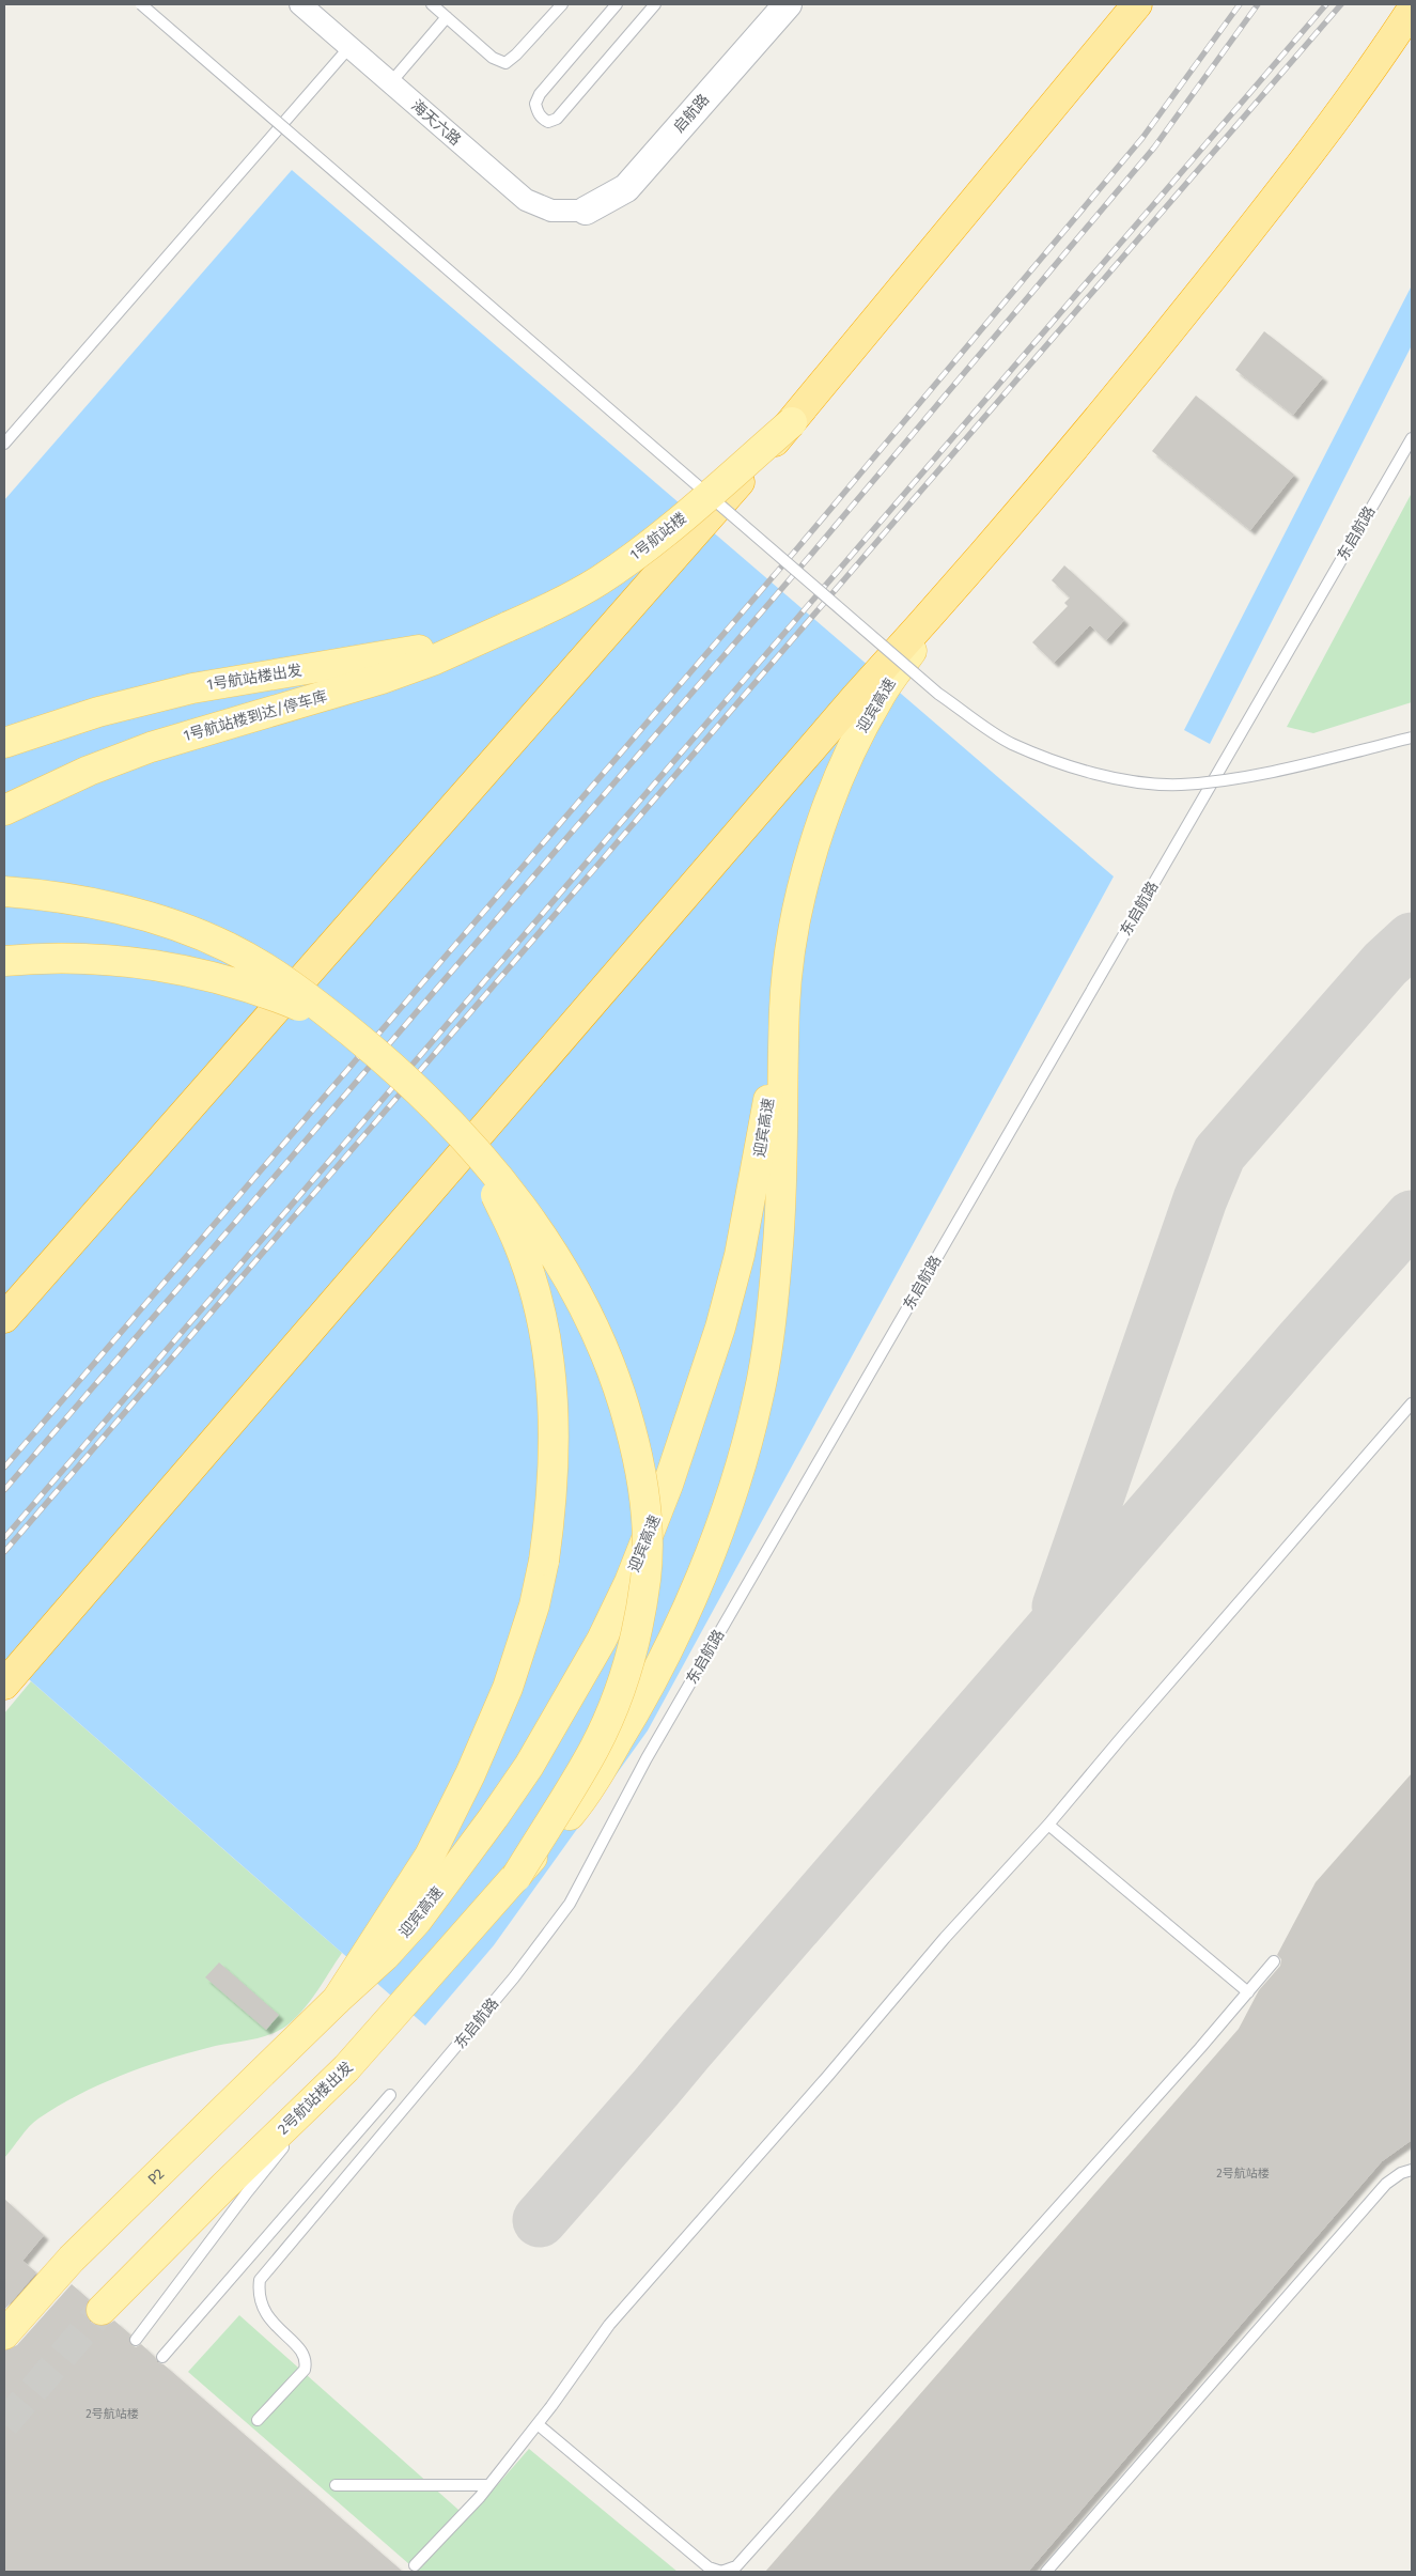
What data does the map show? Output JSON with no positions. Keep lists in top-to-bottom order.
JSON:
{
  "streets": {
    "main road": [
      "1号航站楼",
      "1号航站楼出发",
      "迎宾高速",
      "1号航站楼到达/停车库",
      "2号航站楼出发",
      "P2"
    ],
    "street": ["启航路", "海天六路"],
    "lane": ["东启航路"]
  },
  "crossings": [
    ["启航路", "海天六路"],
    ["1号航站楼", "1号航站楼出发"],
    ["1号航站楼", "1号航站楼到达/停车库"],
    ["1号航站楼出发", "1号航站楼到达/停车库"],
    ["迎宾高速", "2号航站楼出发"],
    ["迎宾高速", "P2"]
  ],
  "house_numbers": ["2号航站楼", "2号航站楼"]
}
